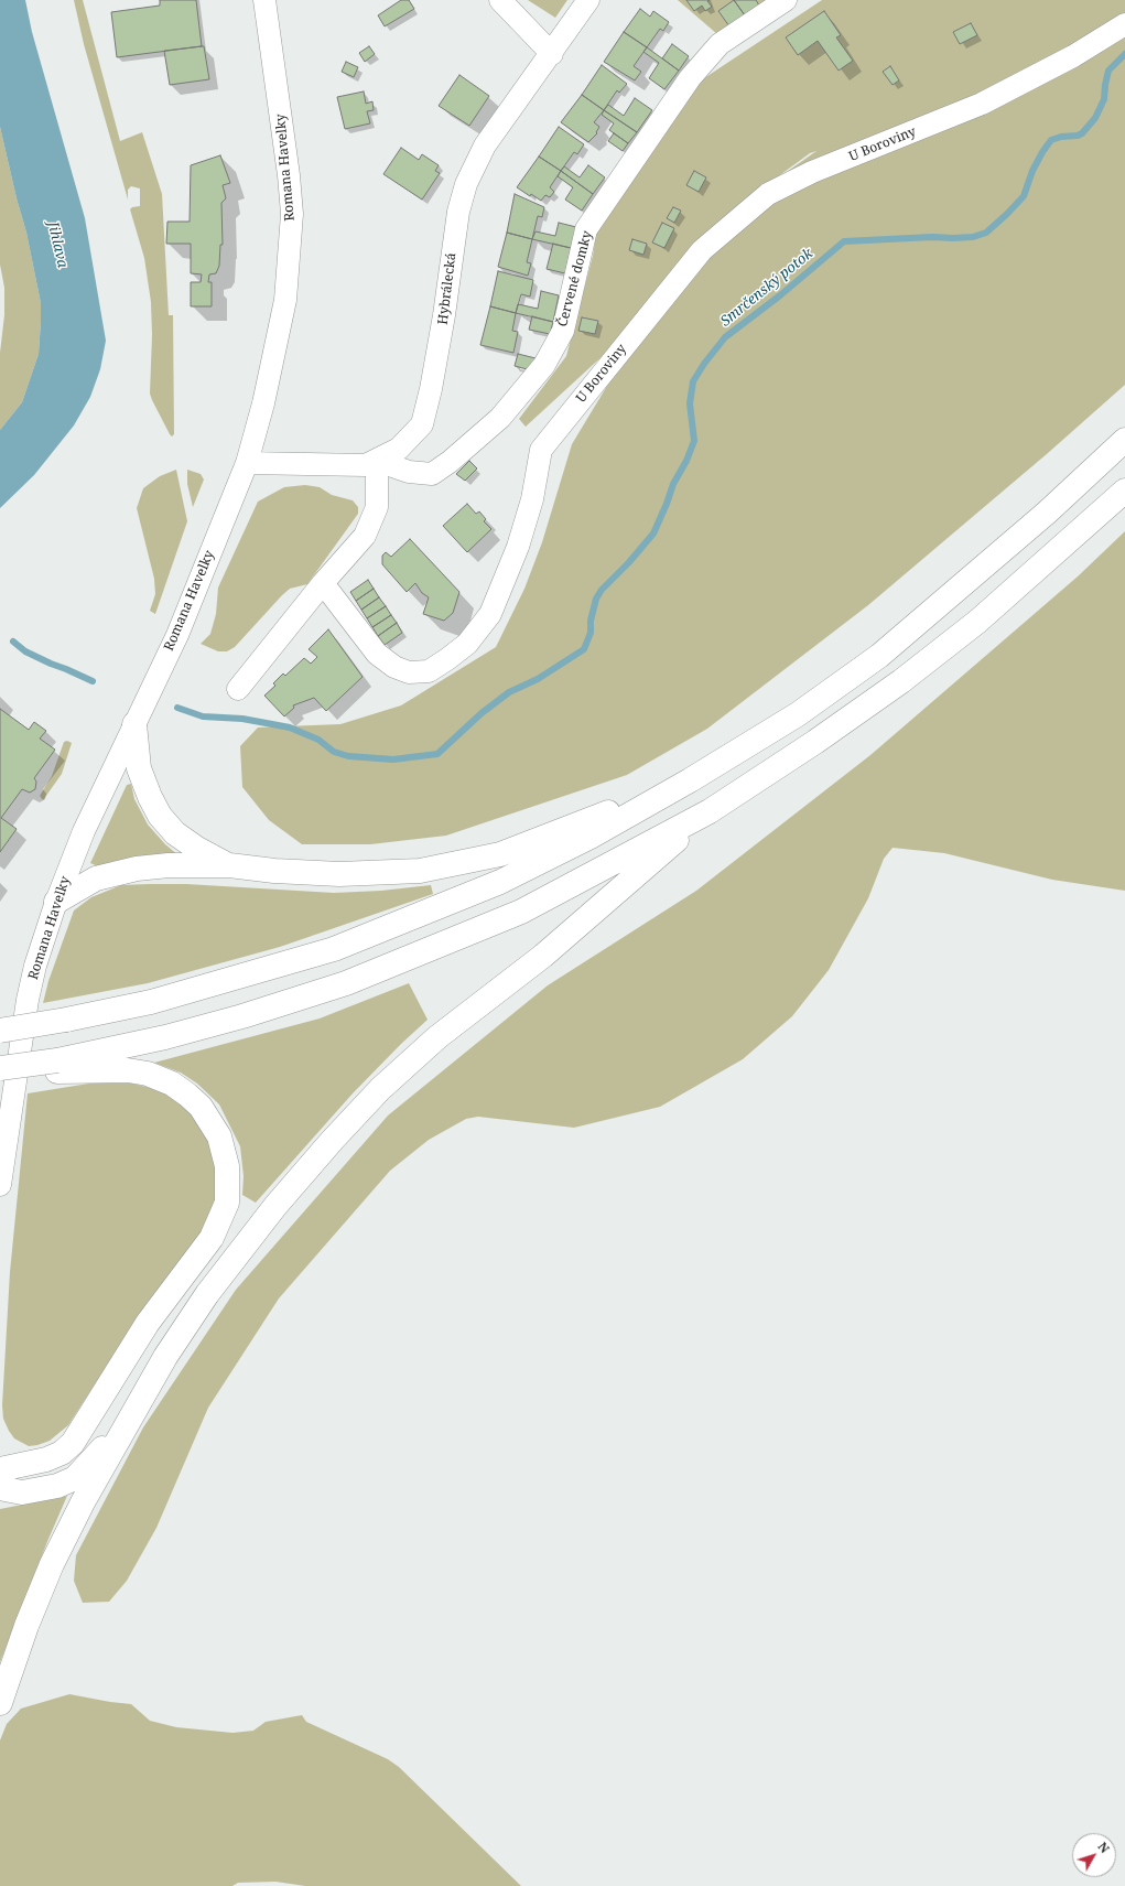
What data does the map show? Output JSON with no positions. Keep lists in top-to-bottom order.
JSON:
{
  "streets": {
    "street": [
      "U Boroviny",
      "Romana Havelky",
      "Červené domky",
      "Hybrálecká"
    ]
  },
  "crossings": [
    ["Romana Havelky", "Hybrálecká"],
    ["Červené domky", "Hybrálecká"]
  ],
  "water": ["Jihlava", "Smrčenský potok"],
  "north": "top right"
}
